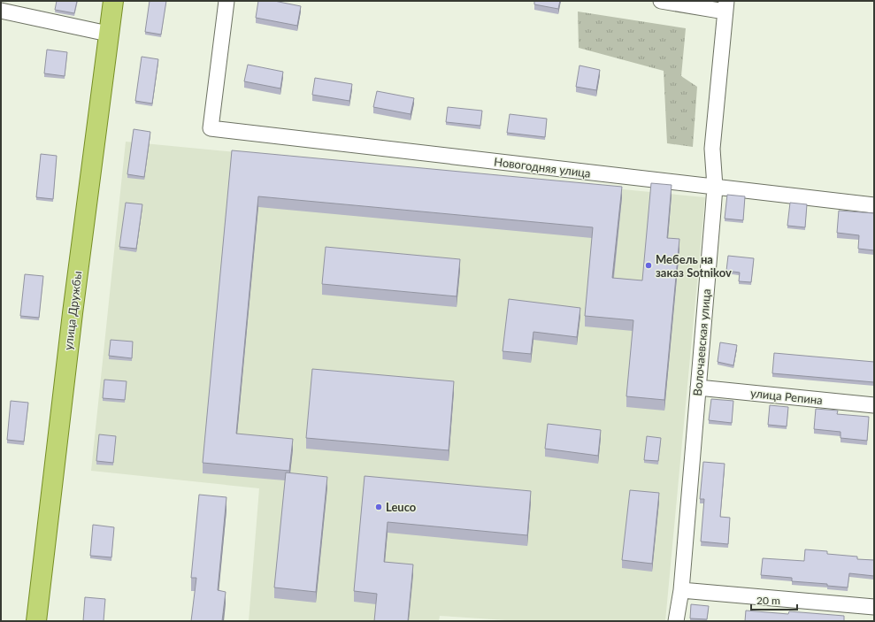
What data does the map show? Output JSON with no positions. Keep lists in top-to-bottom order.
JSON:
{
  "streets": {
    "main road": ["улица Дружбы"],
    "street": ["Новогодняя улица", "Волочаевская улица", "улица Репина"]
  },
  "crossings": [
    ["Новогодняя улица", "Волочаевская улица"],
    ["Волочаевская улица", "улица Репина"]
  ],
  "places": ["Мебель на заказ Sotnikov", "Leuco"],
  "scale_bar": "20 m"
}
